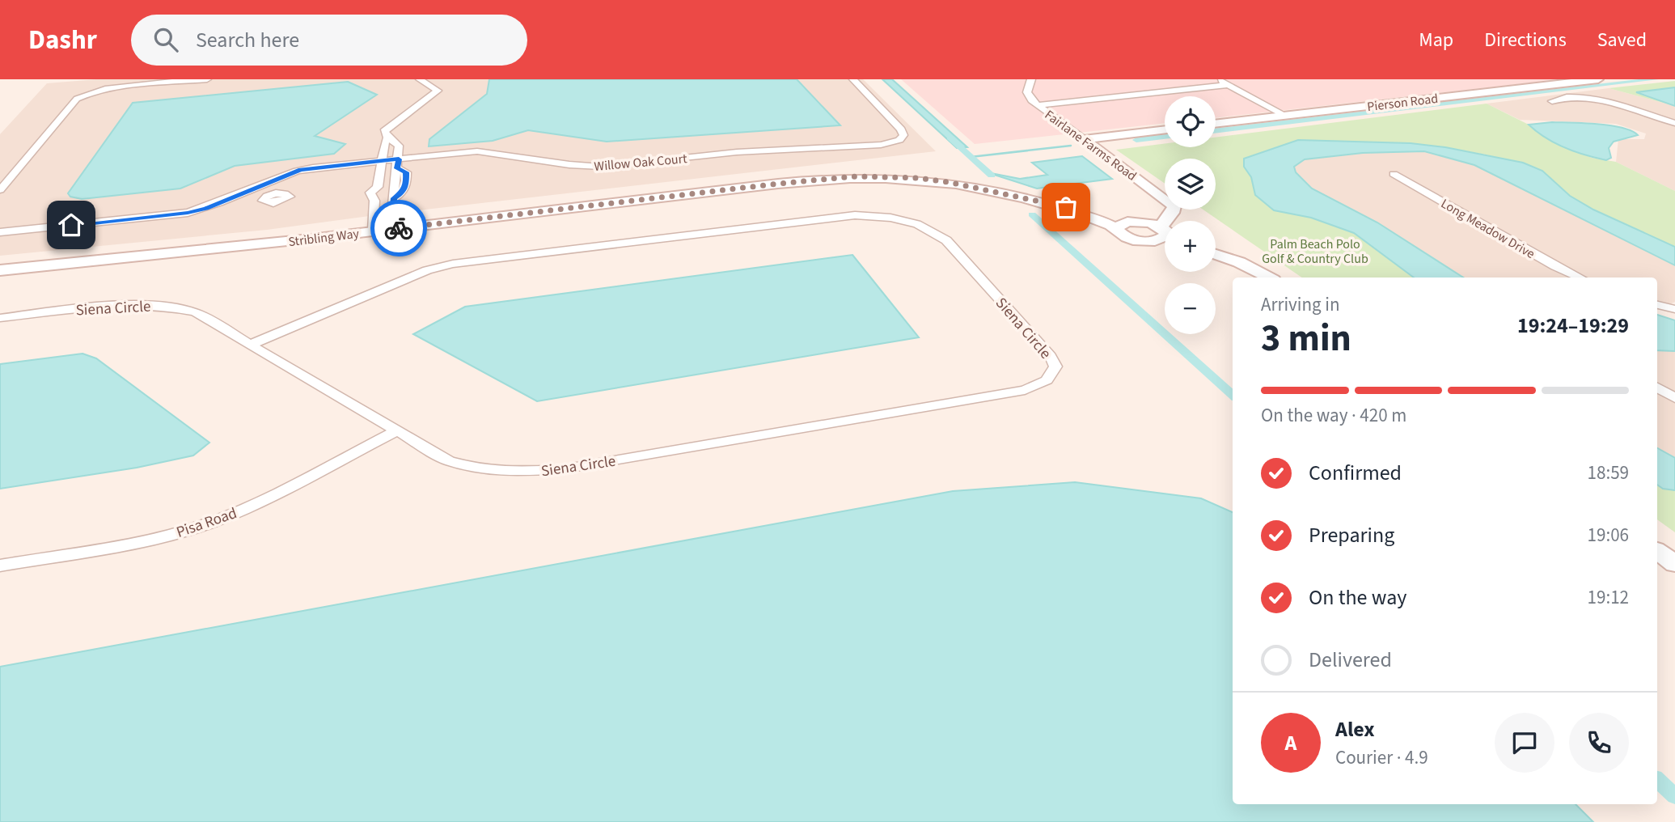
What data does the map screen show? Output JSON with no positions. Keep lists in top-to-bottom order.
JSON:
{
  "streets": {
    "street": [
      "Pierson Road",
      "Fairlane Farms Road",
      "Willow Oak Court",
      "Long Meadow Drive",
      "Stribling Way",
      "Siena Circle",
      "Pisa Road"
    ]
  },
  "crossings": [
    ["Siena Circle", "Pisa Road"]
  ],
  "parks": ["Palm Beach Polo Golf & Country Club"],
  "page": {
    "header": "Dashr",
    "search": "Search here",
    "nav": ["Map", "Directions", "Saved"],
    "map_buttons": ["+", "−"],
    "heading": ["3 min", "Arriving in", "19:24–19:29"],
    "panel": ["Alex", "Courier · 4.9"],
    "bar": "On the way · 420 m",
    "list": [
      ["Confirmed", "18:59"],
      ["Preparing", "19:06"],
      ["On the way", "19:12"],
      "Delivered"
    ],
    "round": "A"
  }
}
